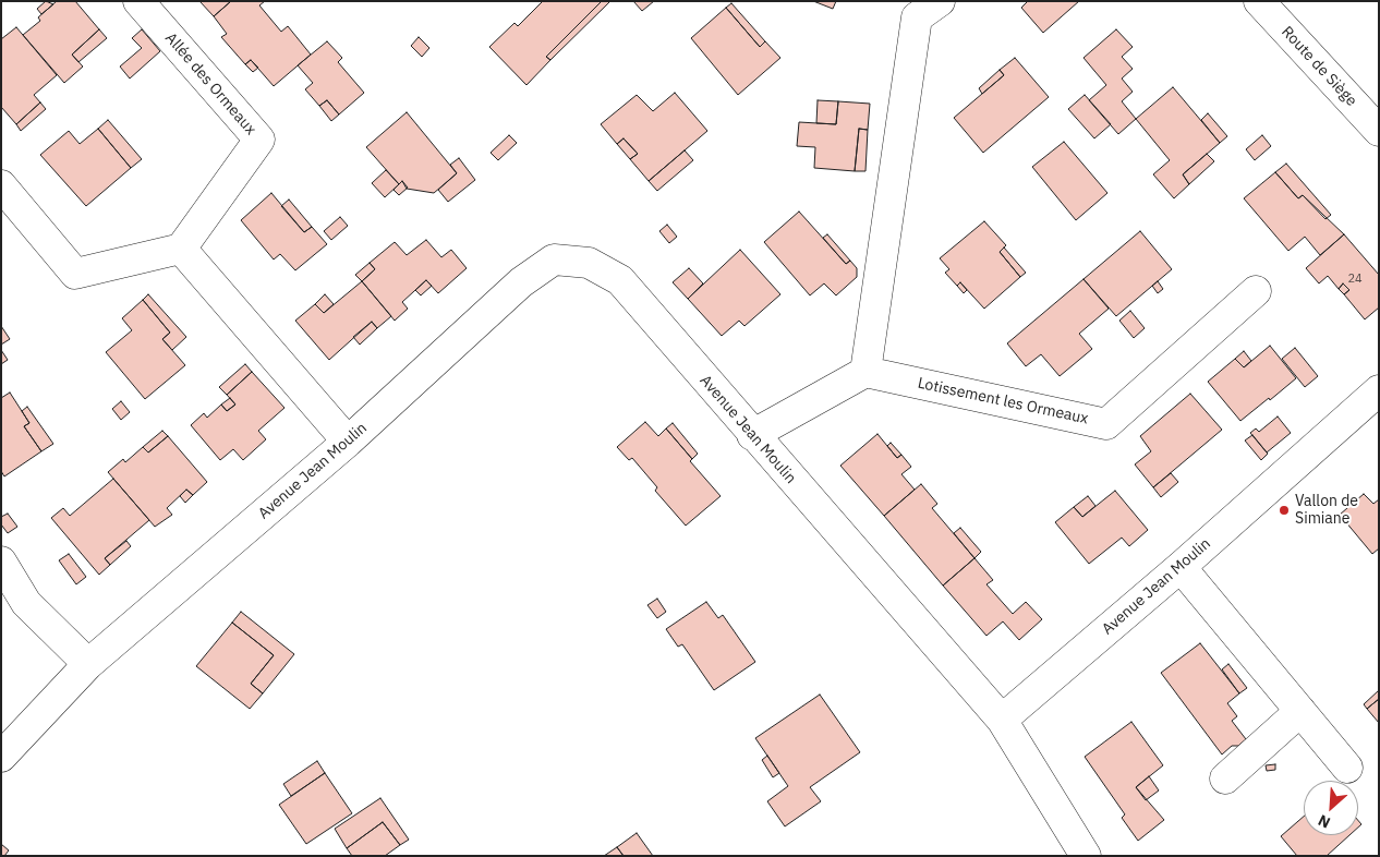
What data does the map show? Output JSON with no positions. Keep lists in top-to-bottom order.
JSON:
{
  "streets": {
    "street": [
      "Route de Siège",
      "Allée des Ormeaux",
      "Lotissement les Ormeaux",
      "Avenue Jean Moulin"
    ]
  },
  "places": ["Vallon de Simiane"],
  "house_numbers": ["24"],
  "north": "bottom left"
}
